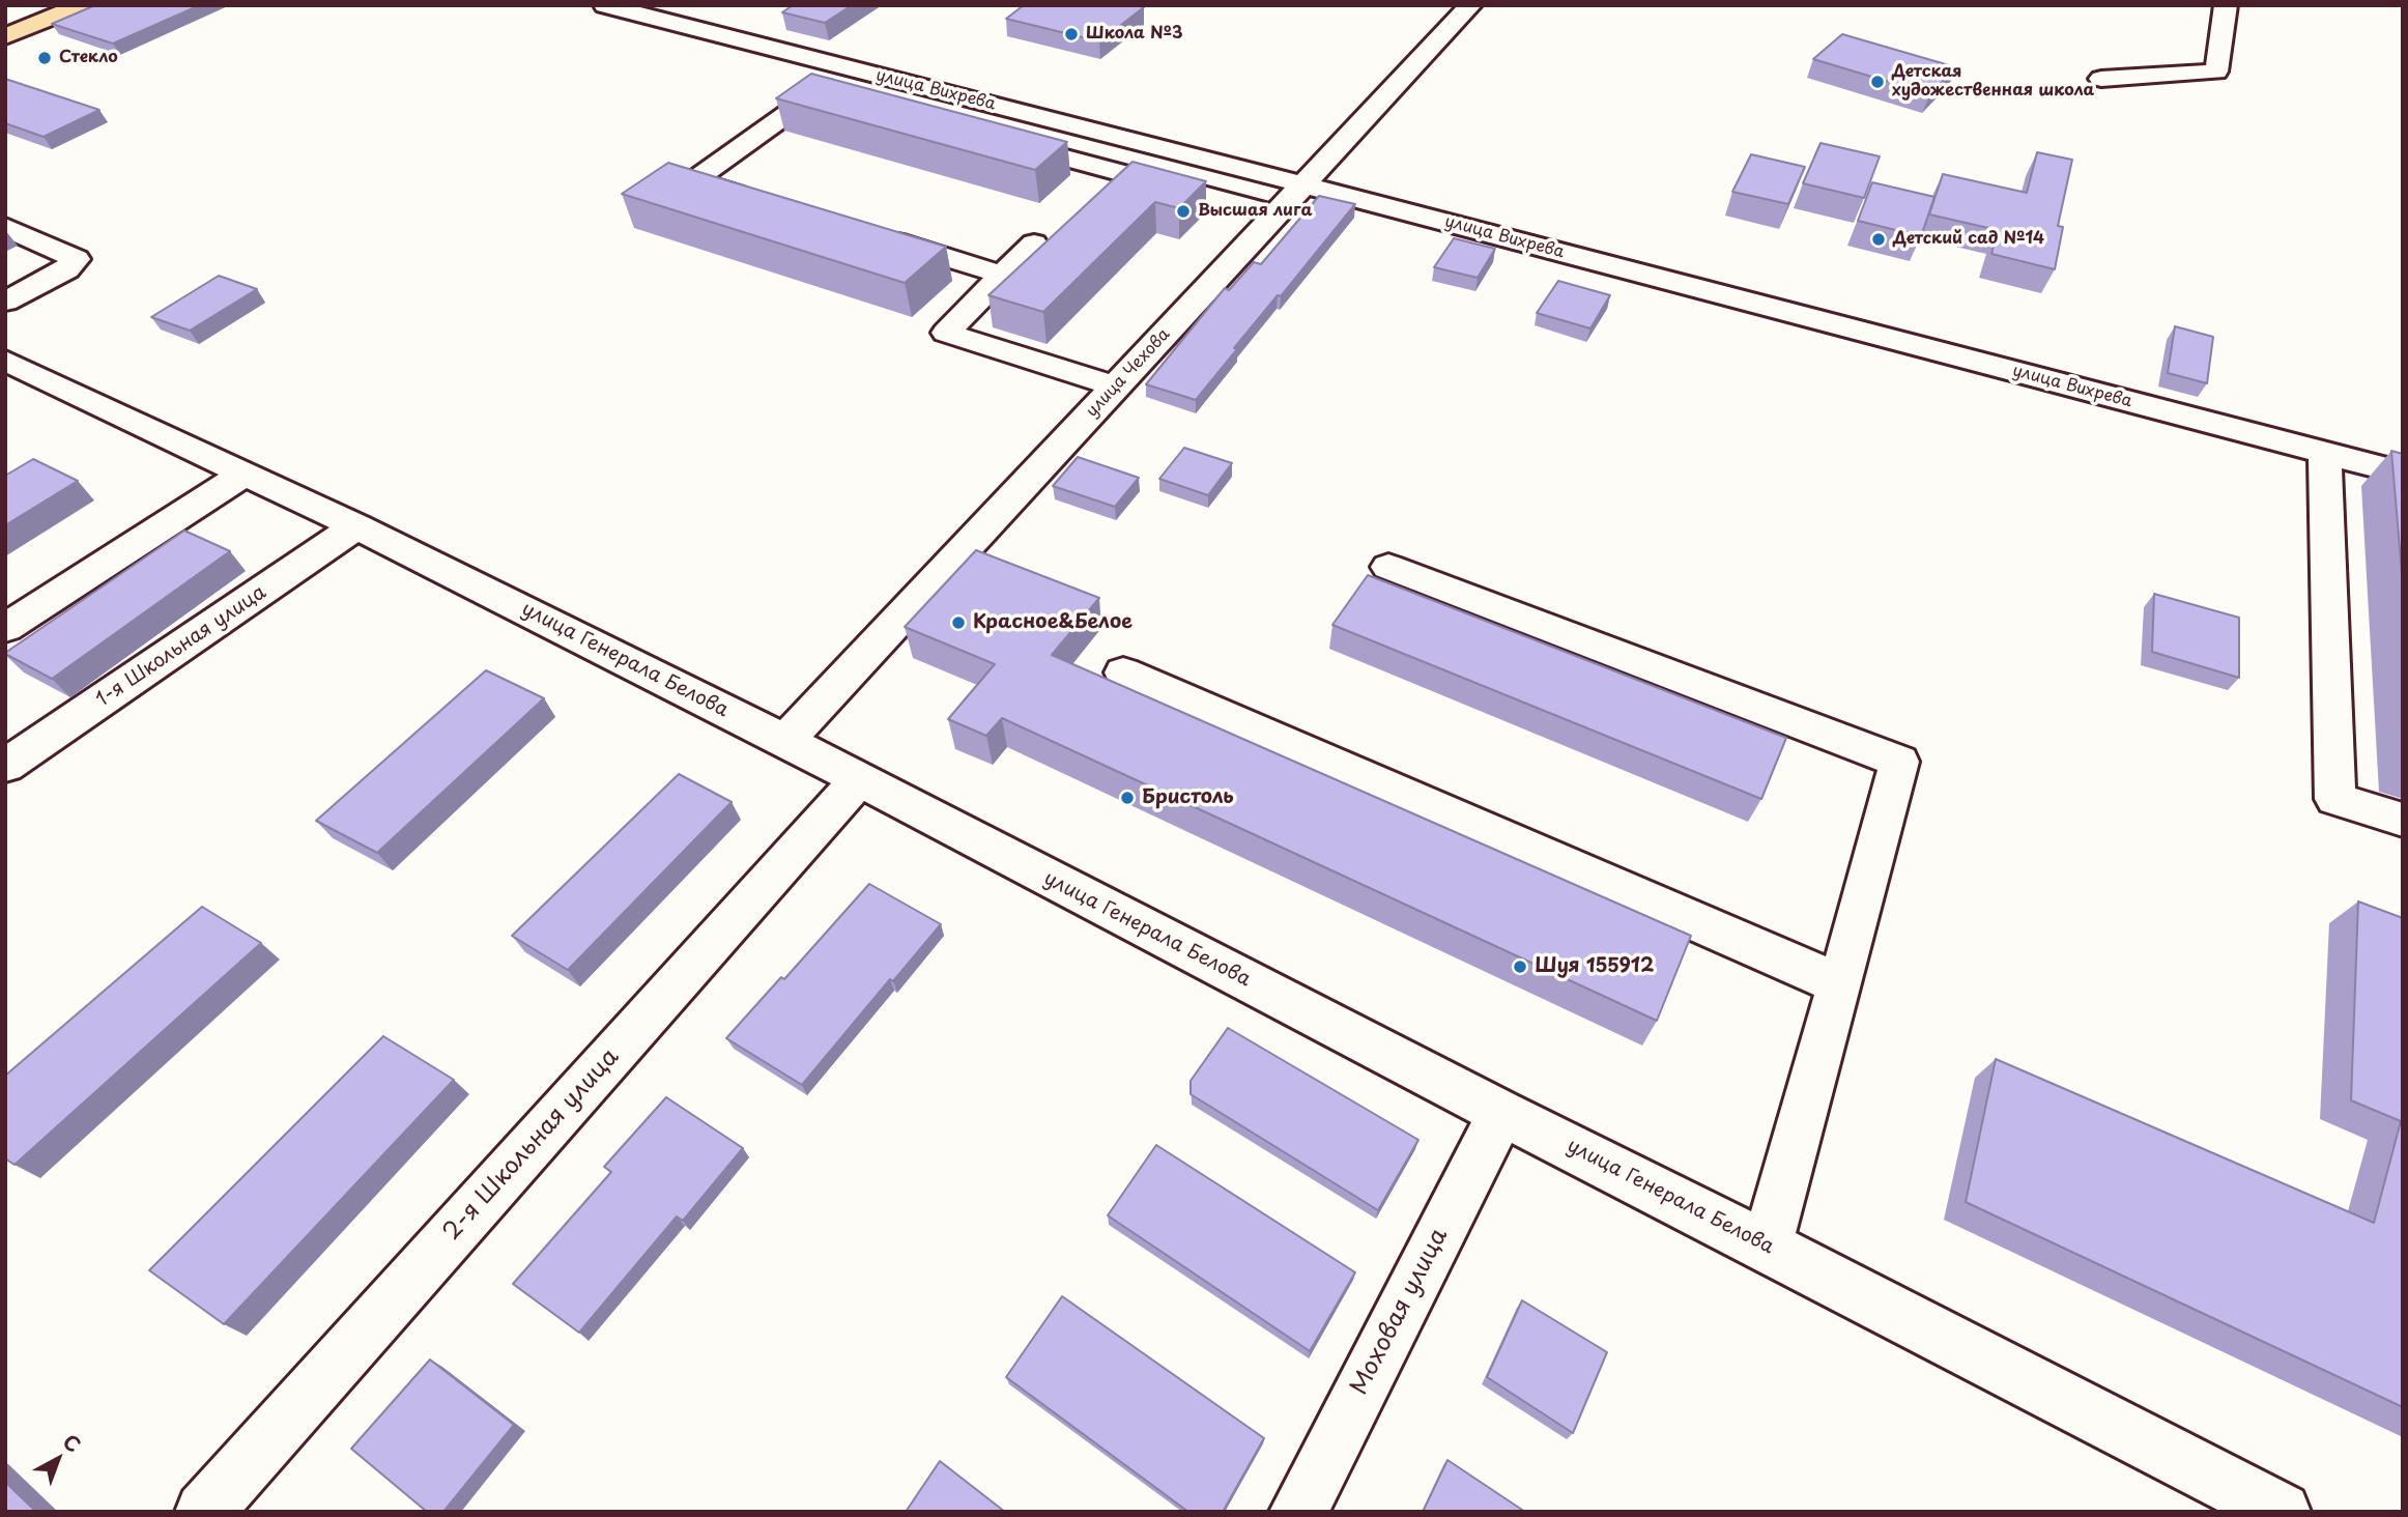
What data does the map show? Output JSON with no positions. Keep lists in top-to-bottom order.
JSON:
{
  "streets": {
    "street": [
      "улица Вихрева",
      "улица Чехова",
      "1-я Школьная улица",
      "улица Генерала Белова",
      "2-я Школьная улица",
      "Моховая улица"
    ]
  },
  "crossings": [
    ["улица Вихрева", "улица Чехова"],
    ["улица Чехова", "улица Генерала Белова"],
    ["1-я Школьная улица", "улица Генерала Белова"],
    ["улица Генерала Белова", "2-я Школьная улица"],
    ["улица Генерала Белова", "Моховая улица"]
  ],
  "places": [
    "Школа №3",
    "Стекло",
    "Детская художественная школа",
    "Высшая лига",
    "Детский сад №14",
    "Красное&Белое",
    "Бристоль",
    "Шуя 155912"
  ],
  "north": "top right"
}
